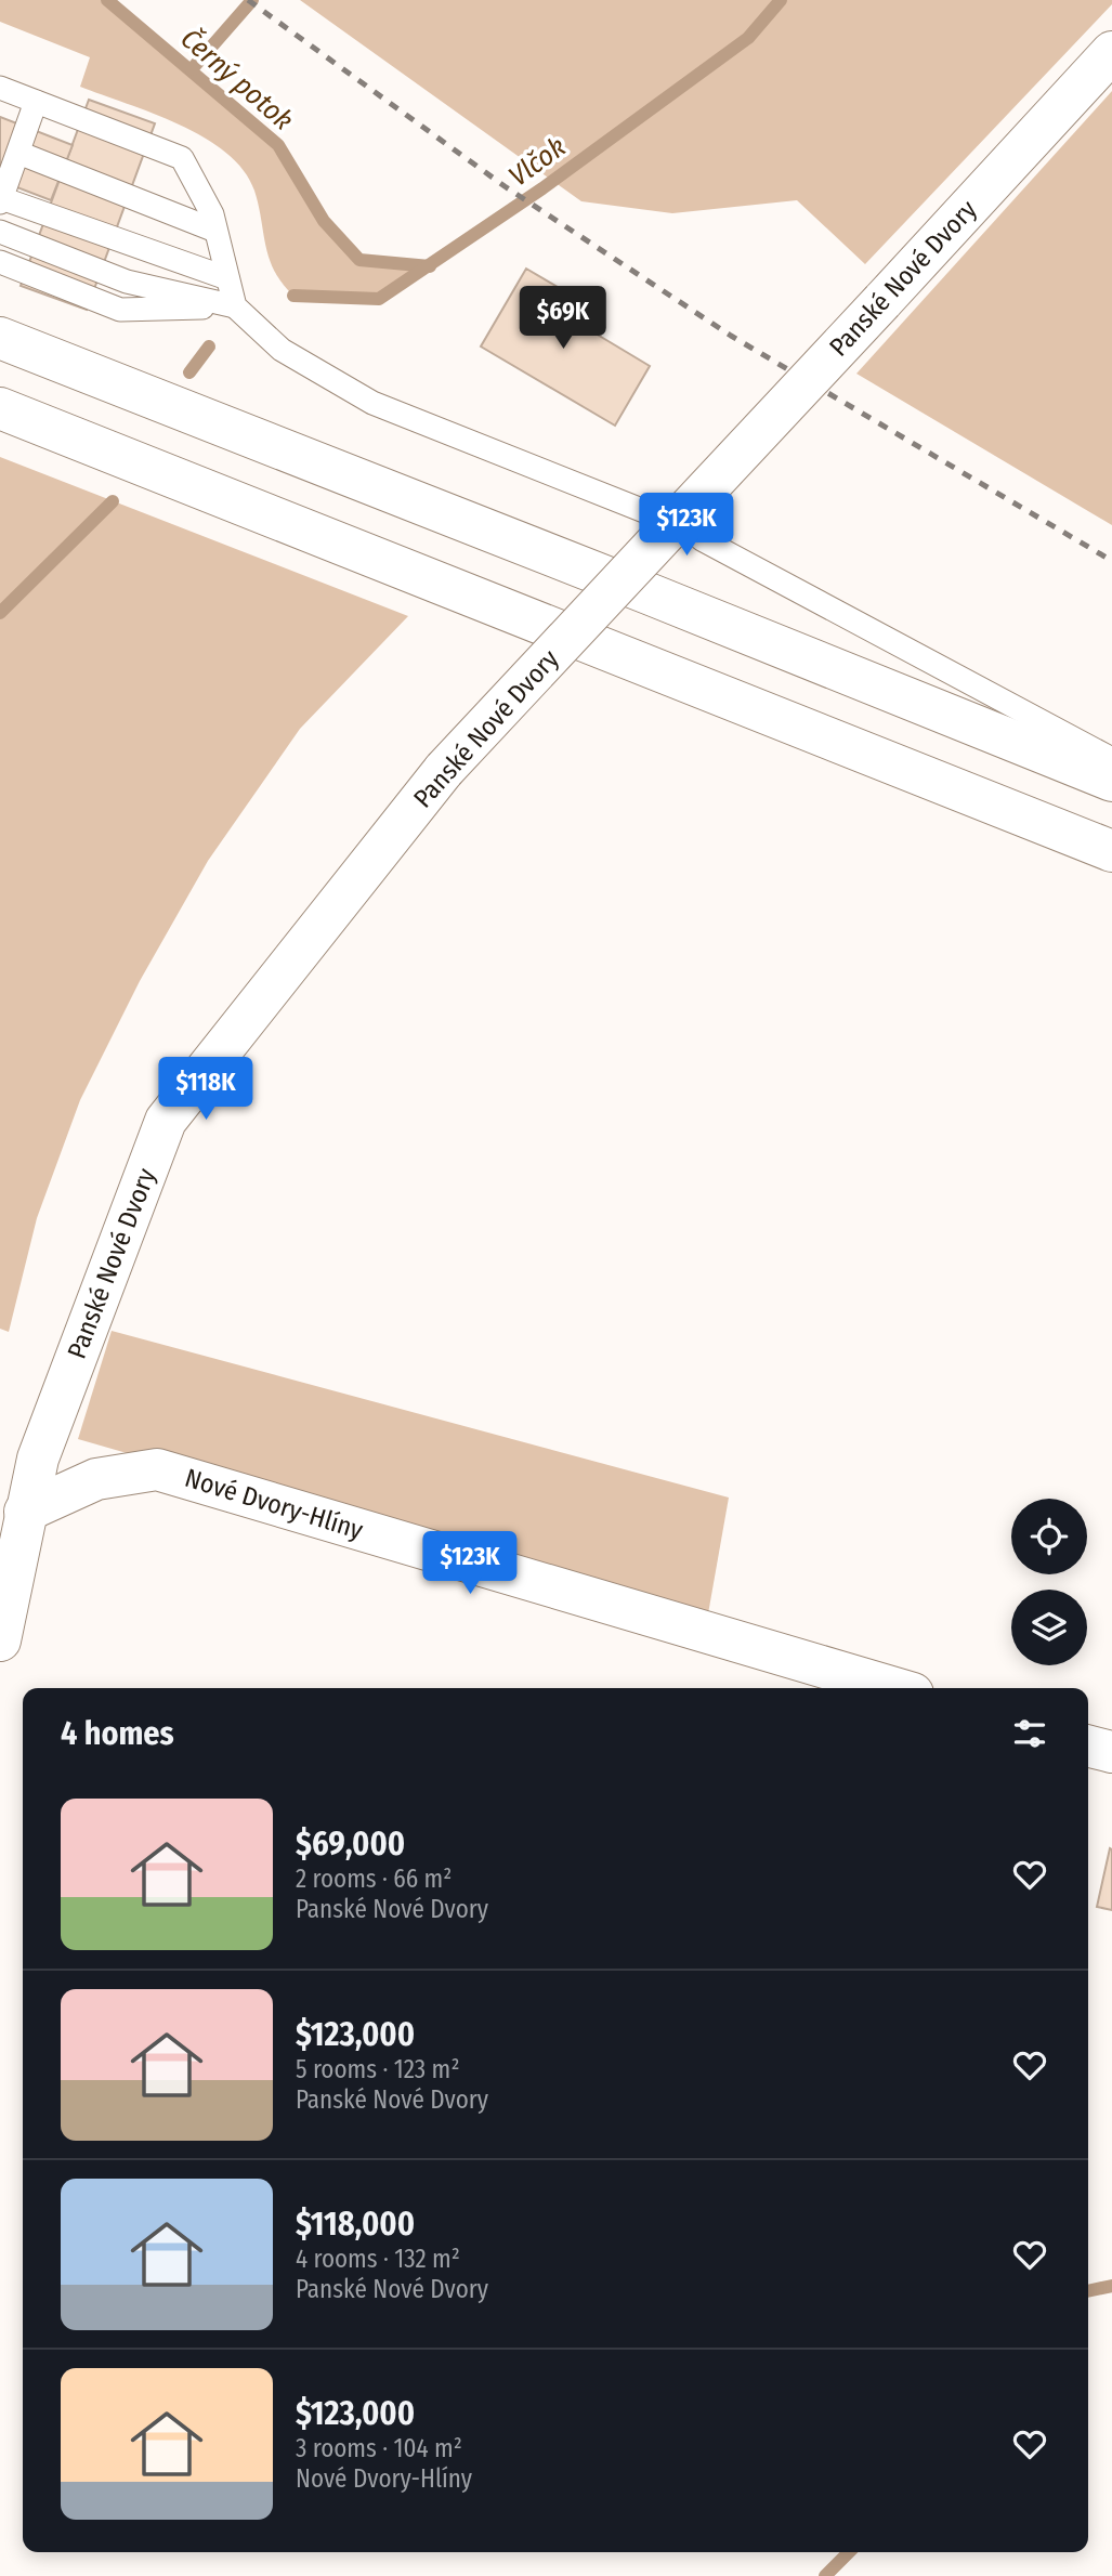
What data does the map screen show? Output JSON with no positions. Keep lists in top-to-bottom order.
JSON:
{
  "streets": {
    "main road": ["Panské Nové Dvory", "Nové Dvory-Hlíny"]
  },
  "crossings": [
    ["Panské Nové Dvory", "Nové Dvory-Hlíny"]
  ],
  "water": ["Černý potok", "Vlčok"],
  "page": {
    "price": [
      "$69K",
      "$123K",
      "$118K",
      "$123K"
    ],
    "heading": "4 homes",
    "list": [
      {
        "name": "$69,000",
        "note": "2 rooms · 66 m² · Panské Nové Dvory"
      },
      {
        "name": "$123,000",
        "note": "5 rooms · 123 m² · Panské Nové Dvory"
      },
      {
        "name": "$118,000",
        "note": "4 rooms · 132 m² · Panské Nové Dvory"
      },
      {
        "name": "$123,000",
        "note": "3 rooms · 104 m² · Nové Dvory-Hlíny"
      }
    ]
  }
}
